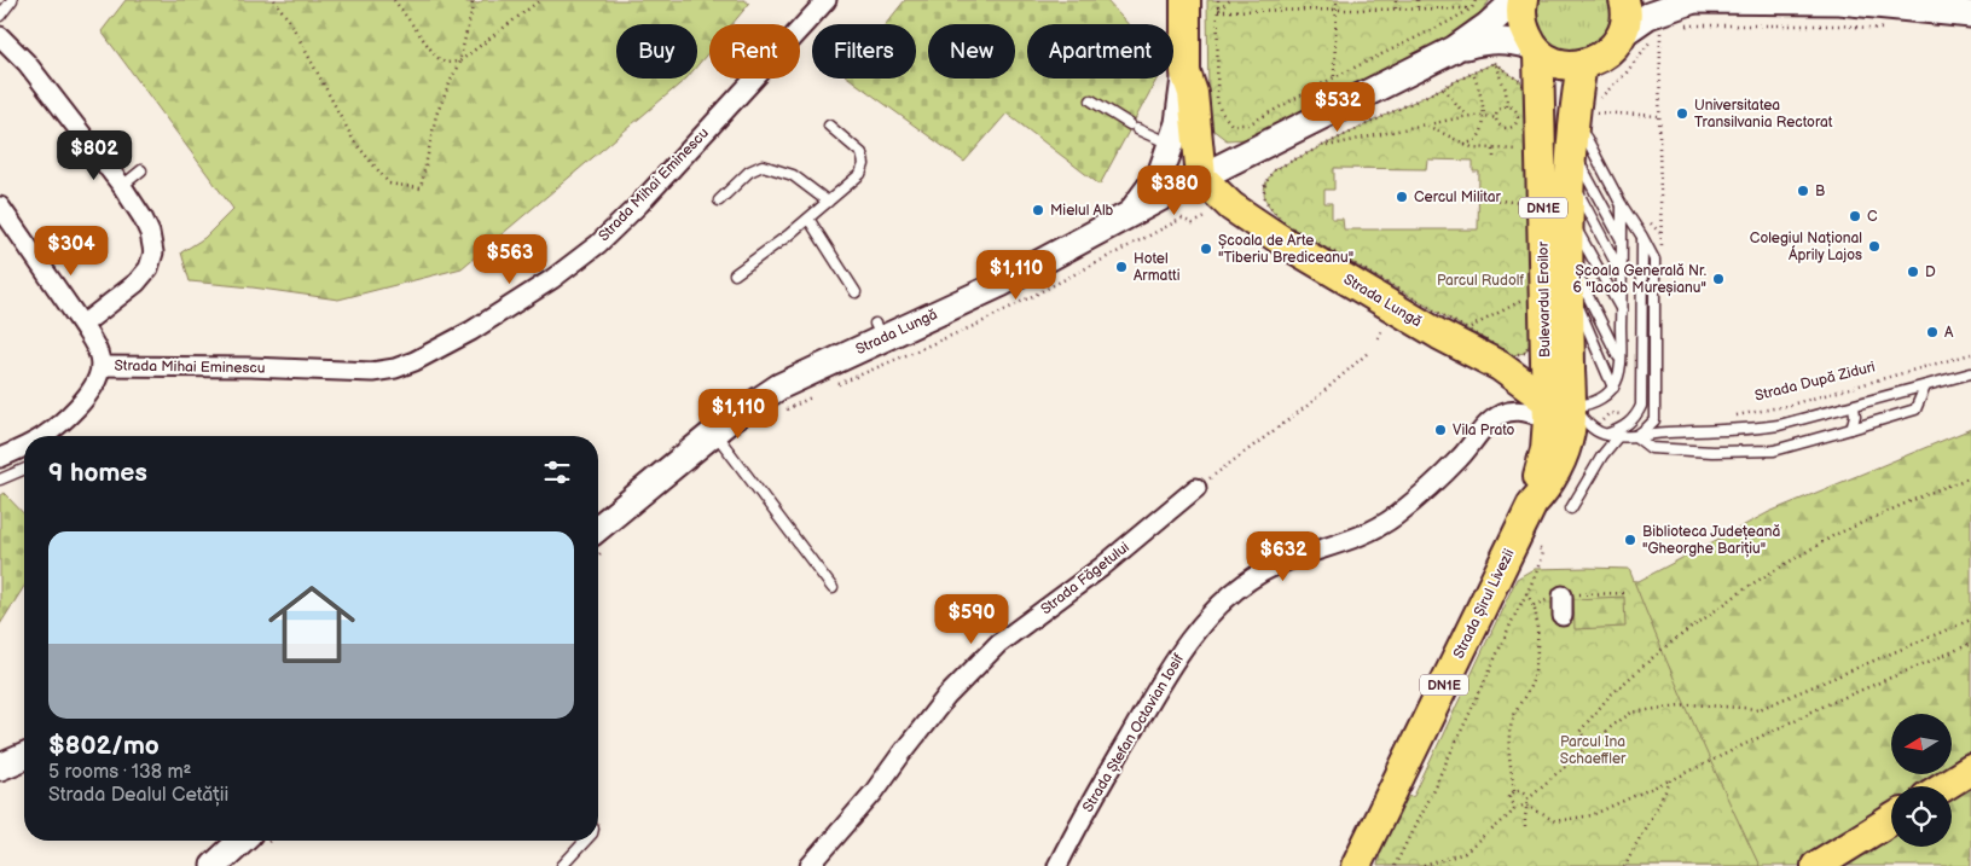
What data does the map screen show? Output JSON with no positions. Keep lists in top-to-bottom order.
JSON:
{
  "streets": {
    "main road": [
      "DN1E",
      "Bulevardul Eroilor",
      "Strada Lungă",
      "Strada Șirul Livezii"
    ],
    "street": ["Strada Mihai Eminescu", "Strada Făgetului", "Strada Ștefan Octavian Iosif"],
    "path": ["Strada După Ziduri"]
  },
  "crossings": [
    ["DN1E", "Bulevardul Eroilor"],
    ["Bulevardul Eroilor", "Strada Lungă"],
    ["Bulevardul Eroilor", "Strada Șirul Livezii"],
    ["Bulevardul Eroilor", "Strada Ștefan Octavian Iosif"],
    ["Strada Lungă", "Strada Șirul Livezii"],
    ["Strada Lungă", "Strada Ștefan Octavian Iosif"],
    ["Strada Șirul Livezii", "Strada Ștefan Octavian Iosif"]
  ],
  "parks": ["Parcul Rudolf", "Parcul Ina Schaeffler"],
  "places": [
    "Universitatea Transilvania Rectorat",
    "B",
    "Cercul Militar",
    "Mielul Alb",
    "C",
    "Colegiul Național Áprily Lajos",
    "Școala de Arte \"Tiberiu Brediceanu\"",
    "Hotel Armatti",
    "D",
    "Școala Generală Nr. 6 \"Iacob Mureșianu\"",
    "A",
    "Vila Prato",
    "Biblioteca Județeană \"Gheorghe Barițiu\""
  ],
  "north": "left",
  "page": {
    "chip": [
      "Buy",
      "Rent",
      "Filters",
      "New",
      "Apartment"
    ],
    "price": [
      "$532",
      "$802",
      "$380",
      "$304",
      "$563",
      "$1,110",
      "$1,110",
      "$632",
      "$590"
    ],
    "heading": "9 homes",
    "list": [
      {
        "name": "$802/mo",
        "note": "5 rooms · 138 m² · Strada Dealul Cetății"
      }
    ]
  }
}
